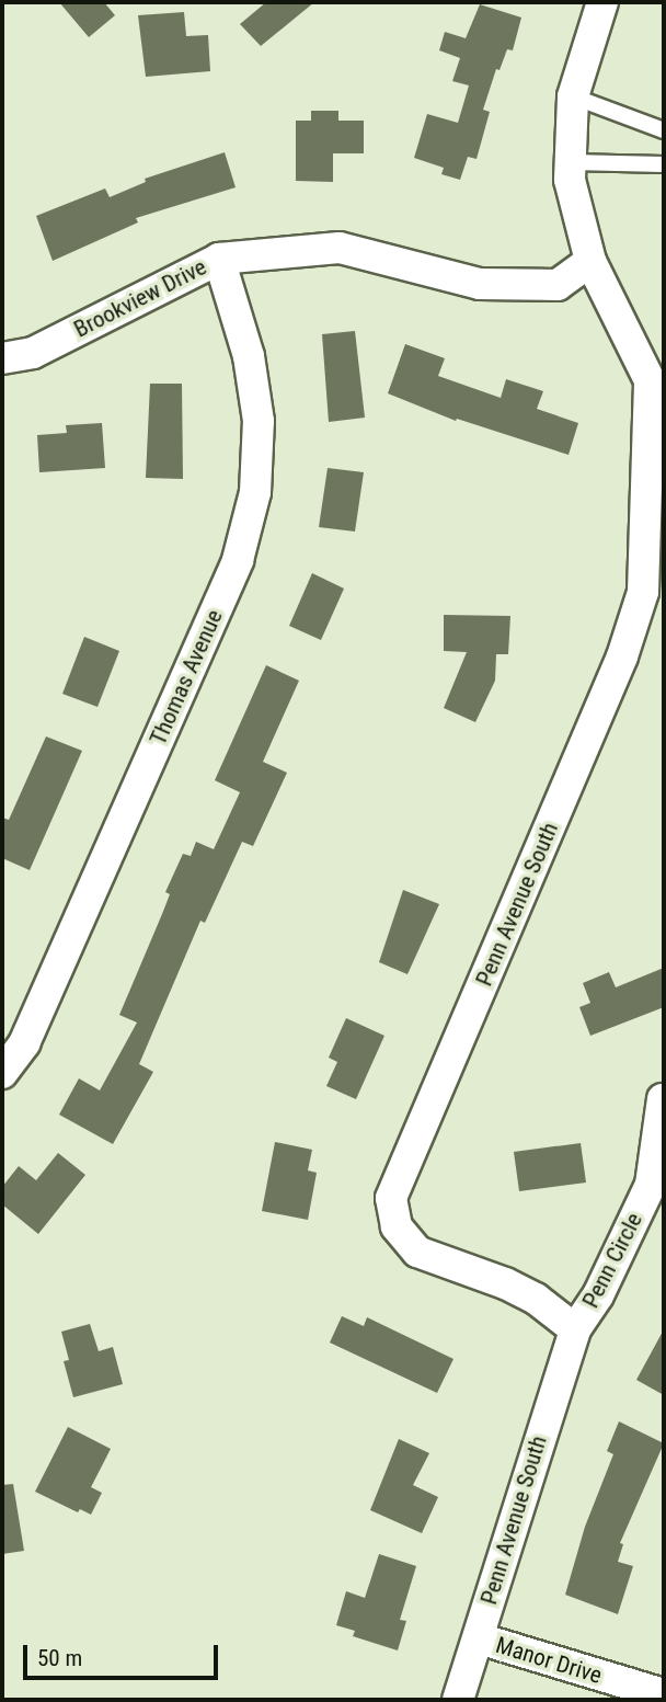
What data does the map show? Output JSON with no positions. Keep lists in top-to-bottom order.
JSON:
{
  "streets": {
    "street": [
      "Brookview Drive",
      "Thomas Avenue",
      "Penn Avenue South",
      "Penn Circle",
      "Manor Drive"
    ]
  },
  "crossings": [
    ["Brookview Drive", "Thomas Avenue"],
    ["Brookview Drive", "Penn Avenue South"],
    ["Penn Avenue South", "Penn Circle"],
    ["Penn Avenue South", "Manor Drive"]
  ],
  "scale_bar": "50 m"
}
